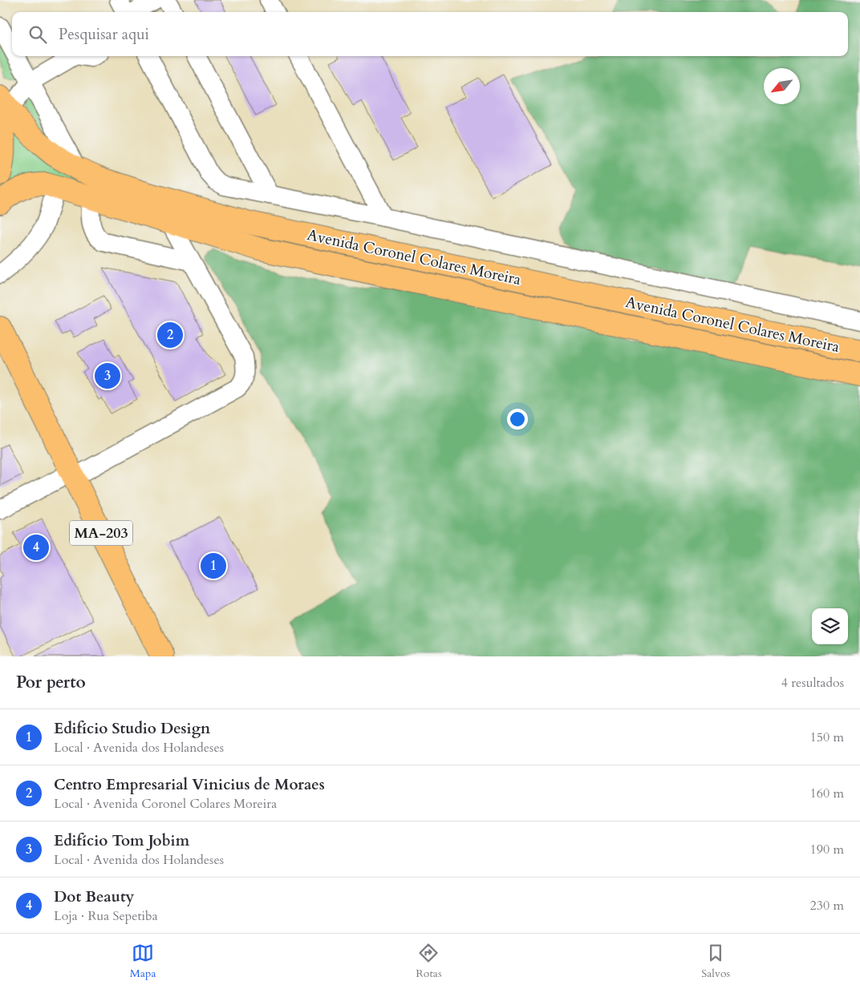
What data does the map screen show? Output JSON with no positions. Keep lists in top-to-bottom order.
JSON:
{
  "streets": {
    "main road": ["Avenida Coronel Colares Moreira", "MA-203"]
  },
  "north": "bottom left",
  "page": {
    "search": "Pesquisar aqui",
    "pins": [
      "2",
      "3",
      "4",
      "1"
    ],
    "heading": ["Por perto", "4 resultados"],
    "list": [
      {
        "mark": "1",
        "name": "Edifício Studio Design",
        "note": "Local · Avenida dos Holandeses",
        "value": "150 m"
      },
      {
        "mark": "2",
        "name": "Centro Empresarial Vinicius de Moraes",
        "note": "Local · Avenida Coronel Colares Moreira",
        "value": "160 m"
      },
      {
        "mark": "3",
        "name": "Edifício Tom Jobim",
        "note": "Local · Avenida dos Holandeses",
        "value": "190 m"
      },
      {
        "mark": "4",
        "name": "Dot Beauty",
        "note": "Loja · Rua Sepetiba",
        "value": "230 m"
      }
    ],
    "nav": ["Mapa", "Rotas", "Salvos"]
  }
}
